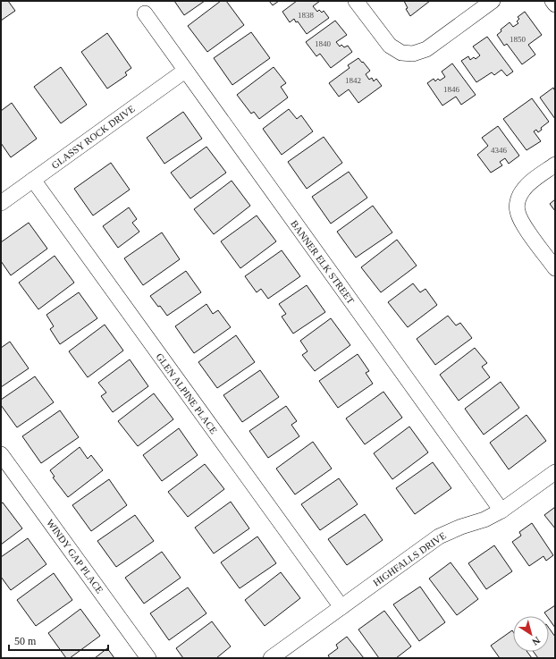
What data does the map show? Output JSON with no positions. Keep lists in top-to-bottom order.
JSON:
{
  "streets": {
    "street": [
      "GLASSY ROCK DRIVE",
      "BANNER ELK STREET",
      "GLEN ALPINE PLACE",
      "WINDY GAP PLACE",
      "HIGHFALLS DRIVE"
    ]
  },
  "crossings": [
    ["GLASSY ROCK DRIVE", "BANNER ELK STREET"],
    ["GLASSY ROCK DRIVE", "GLEN ALPINE PLACE"],
    ["BANNER ELK STREET", "HIGHFALLS DRIVE"],
    ["GLEN ALPINE PLACE", "HIGHFALLS DRIVE"]
  ],
  "house_numbers": [
    "1838",
    "1850",
    "1840",
    "1842",
    "1846",
    "4346"
  ],
  "scale_bar": "50 m",
  "north": "bottom right"
}
